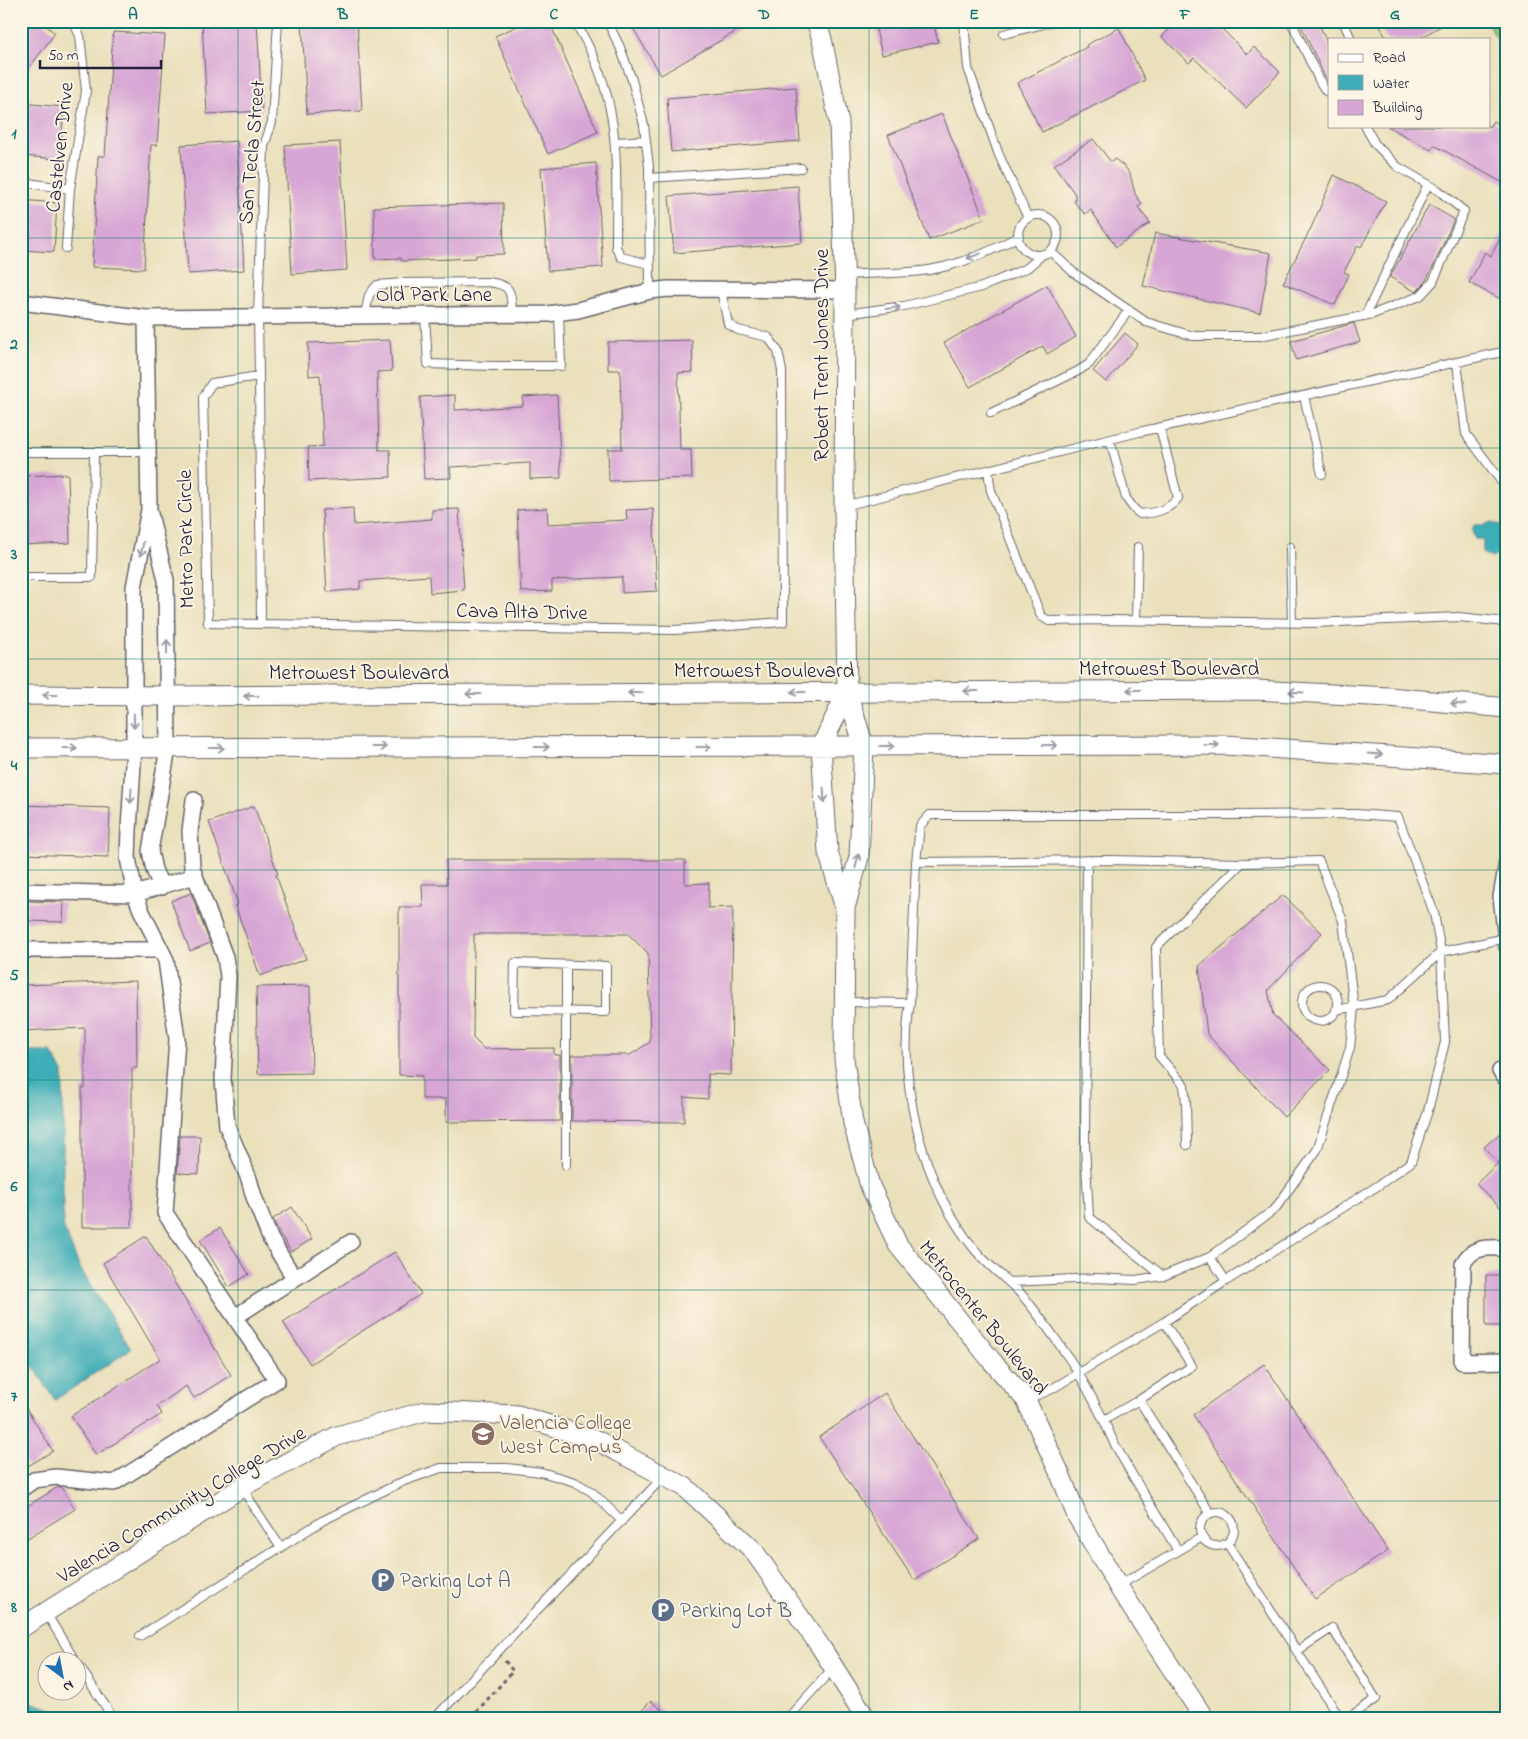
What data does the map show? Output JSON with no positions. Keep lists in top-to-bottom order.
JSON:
{
  "streets": {
    "street": [
      "Old Park Lane",
      "Robert Trent Jones Drive",
      "Metro Park Circle",
      "Metrowest Boulevard",
      "Metrocenter Boulevard",
      "Valencia Community College Drive"
    ],
    "lane": ["Castelven Drive", "San Tecla Street", "Cava Alta Drive"]
  },
  "crossings": [
    ["San Tecla Street", "Old Park Lane"],
    ["Old Park Lane", "Robert Trent Jones Drive"],
    ["Old Park Lane", "Metro Park Circle"],
    ["Old Park Lane", "Cava Alta Drive"],
    ["Robert Trent Jones Drive", "Metrowest Boulevard"],
    ["Robert Trent Jones Drive", "Metrocenter Boulevard"],
    ["Metro Park Circle", "Cava Alta Drive"],
    ["Metro Park Circle", "Metrowest Boulevard"]
  ],
  "places": {
    "school or university": ["Valencia College West Campus"],
    "parking": ["Parking Lot A", "Parking Lot B"]
  },
  "legend": ["Road", "Water", "Building"],
  "scale_bar": "50 m",
  "north": "bottom right",
  "grid": {
    "columns": [
      "A",
      "B",
      "C",
      "D",
      "E",
      "F",
      "G"
    ],
    "rows": [
      "1",
      "2",
      "3",
      "4",
      "5",
      "6",
      "7",
      "8"
    ]
  }
}
